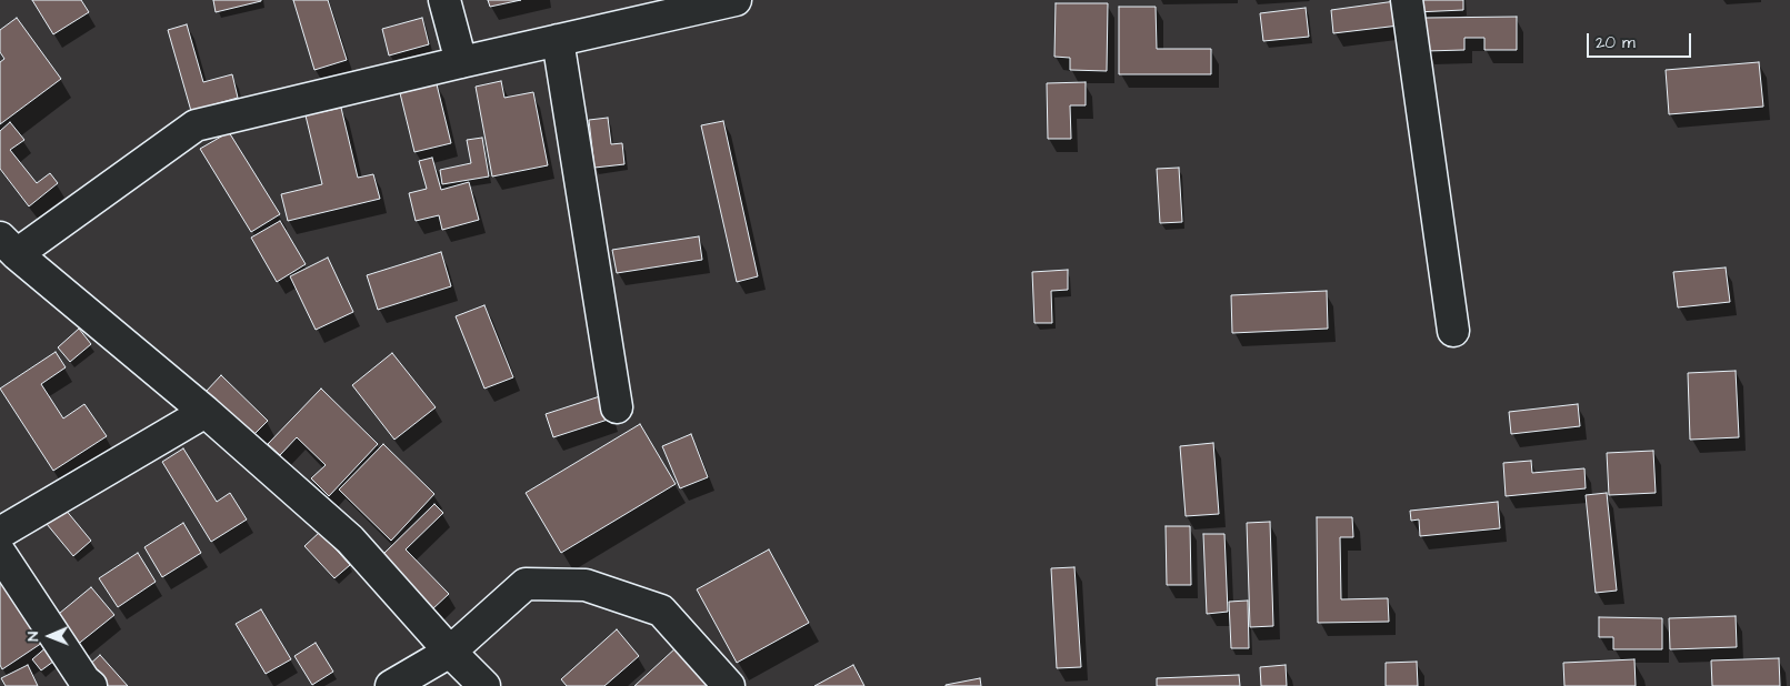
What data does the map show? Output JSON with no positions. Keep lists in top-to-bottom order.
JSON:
{
  "scale_bar": "20 m",
  "north": "left"
}
